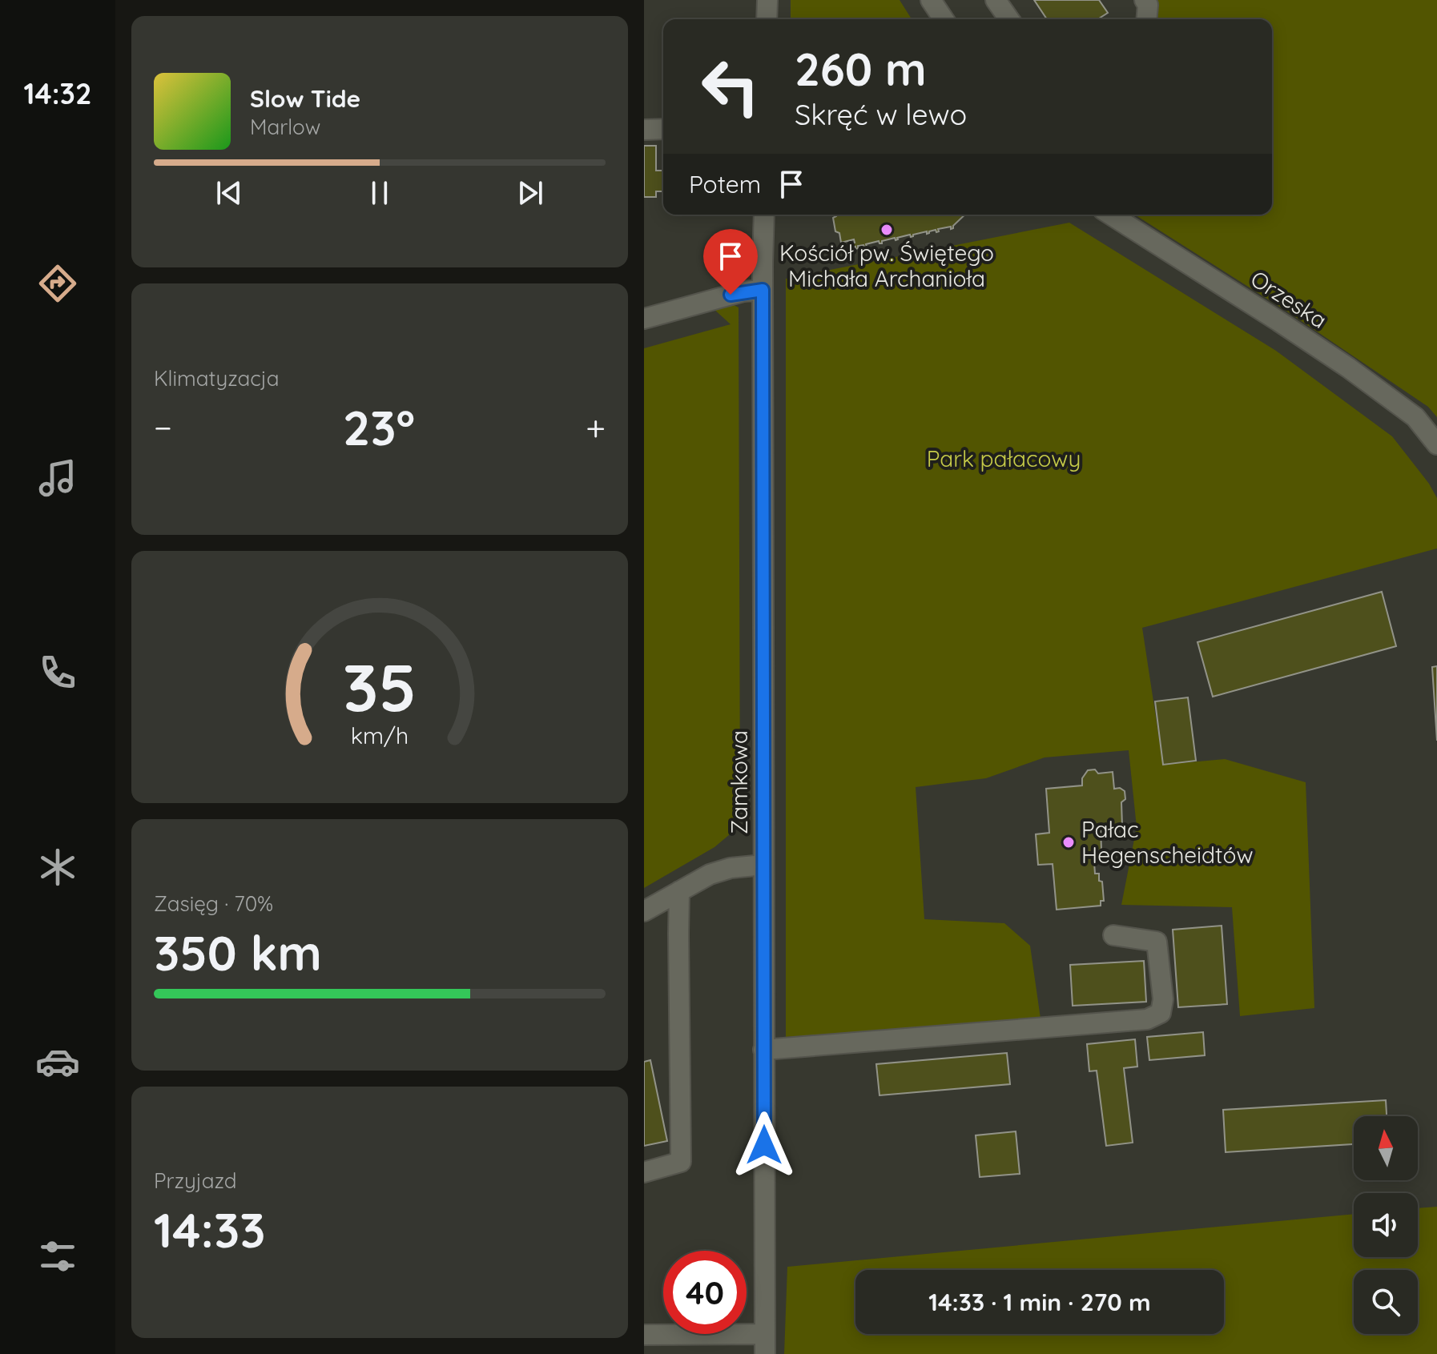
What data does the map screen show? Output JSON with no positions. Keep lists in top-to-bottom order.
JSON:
{
  "streets": {
    "street": ["Orzeska", "Zamkowa"]
  },
  "parks": ["Park pałacowy"],
  "places": ["Kościół pw. Świętego Michała Archanioła", "Pałac Hegenscheidtów"],
  "north": "top",
  "page": {
    "tabs": "14:32",
    "turn": ["260 m", "Skręć w lewo"],
    "song": ["Slow Tide", "Marlow"],
    "then": "Potem",
    "tile": [
      "Klimatyzacja",
      ["Zasięg · 70%", "350 km"],
      ["Przyjazd", "14:33"]
    ],
    "heat": ["−", "23°", "+"],
    "limit": "40",
    "trip": "14:33 · 1 min · 270 m",
    "gauge": ["35", "km/h"]
  }
}
